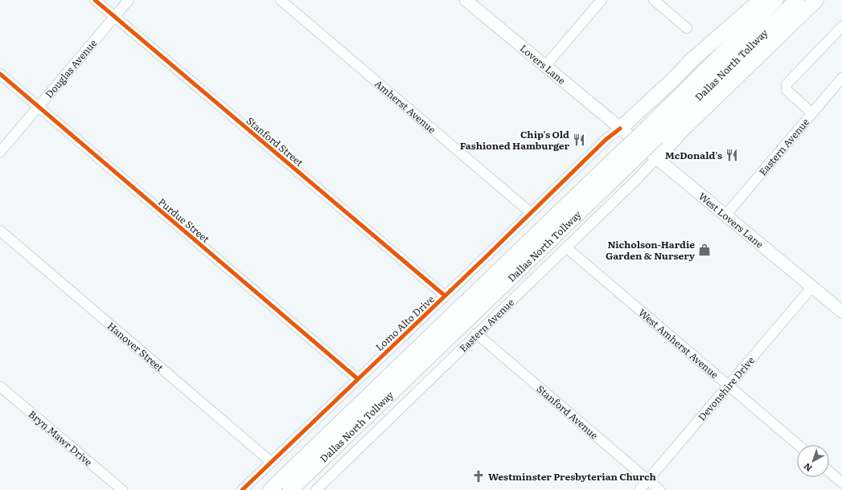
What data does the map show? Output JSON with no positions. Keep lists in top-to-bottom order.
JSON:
{
  "streets": {
    "highway": ["Dallas North Tollway"],
    "main road": ["Lovers Lane", "West Lovers Lane"],
    "street": [
      "Douglas Avenue",
      "Amherst Avenue",
      "Stanford Street",
      "Eastern Avenue",
      "Purdue Street",
      "Lomo Alto Drive",
      "West Amherst Avenue",
      "Hanover Street",
      "Devonshire Drive",
      "Stanford Avenue",
      "Bryn Mawr Drive"
    ]
  },
  "crossings": [
    ["Lovers Lane", "West Lovers Lane"],
    ["Lovers Lane", "Lomo Alto Drive"],
    ["Douglas Avenue", "Stanford Street"],
    ["Douglas Avenue", "Purdue Street"],
    ["Amherst Avenue", "Lomo Alto Drive"],
    ["Stanford Street", "Lomo Alto Drive"],
    ["Eastern Avenue", "West Lovers Lane"],
    ["Eastern Avenue", "West Amherst Avenue"],
    ["Eastern Avenue", "Stanford Avenue"],
    ["Purdue Street", "Lomo Alto Drive"],
    ["West Lovers Lane", "Lomo Alto Drive"],
    ["West Lovers Lane", "Devonshire Drive"],
    ["Lomo Alto Drive", "Hanover Street"],
    ["West Amherst Avenue", "Devonshire Drive"],
    ["Devonshire Drive", "Stanford Avenue"]
  ],
  "places": {
    "restaurant": ["Chip's Old Fashioned Hamburger", "McDonald's"],
    "shop": ["Nicholson-Hardie Garden & Nursery"],
    "church": ["Westminster Presbyterian Church"]
  },
  "north": "bottom left"
}
